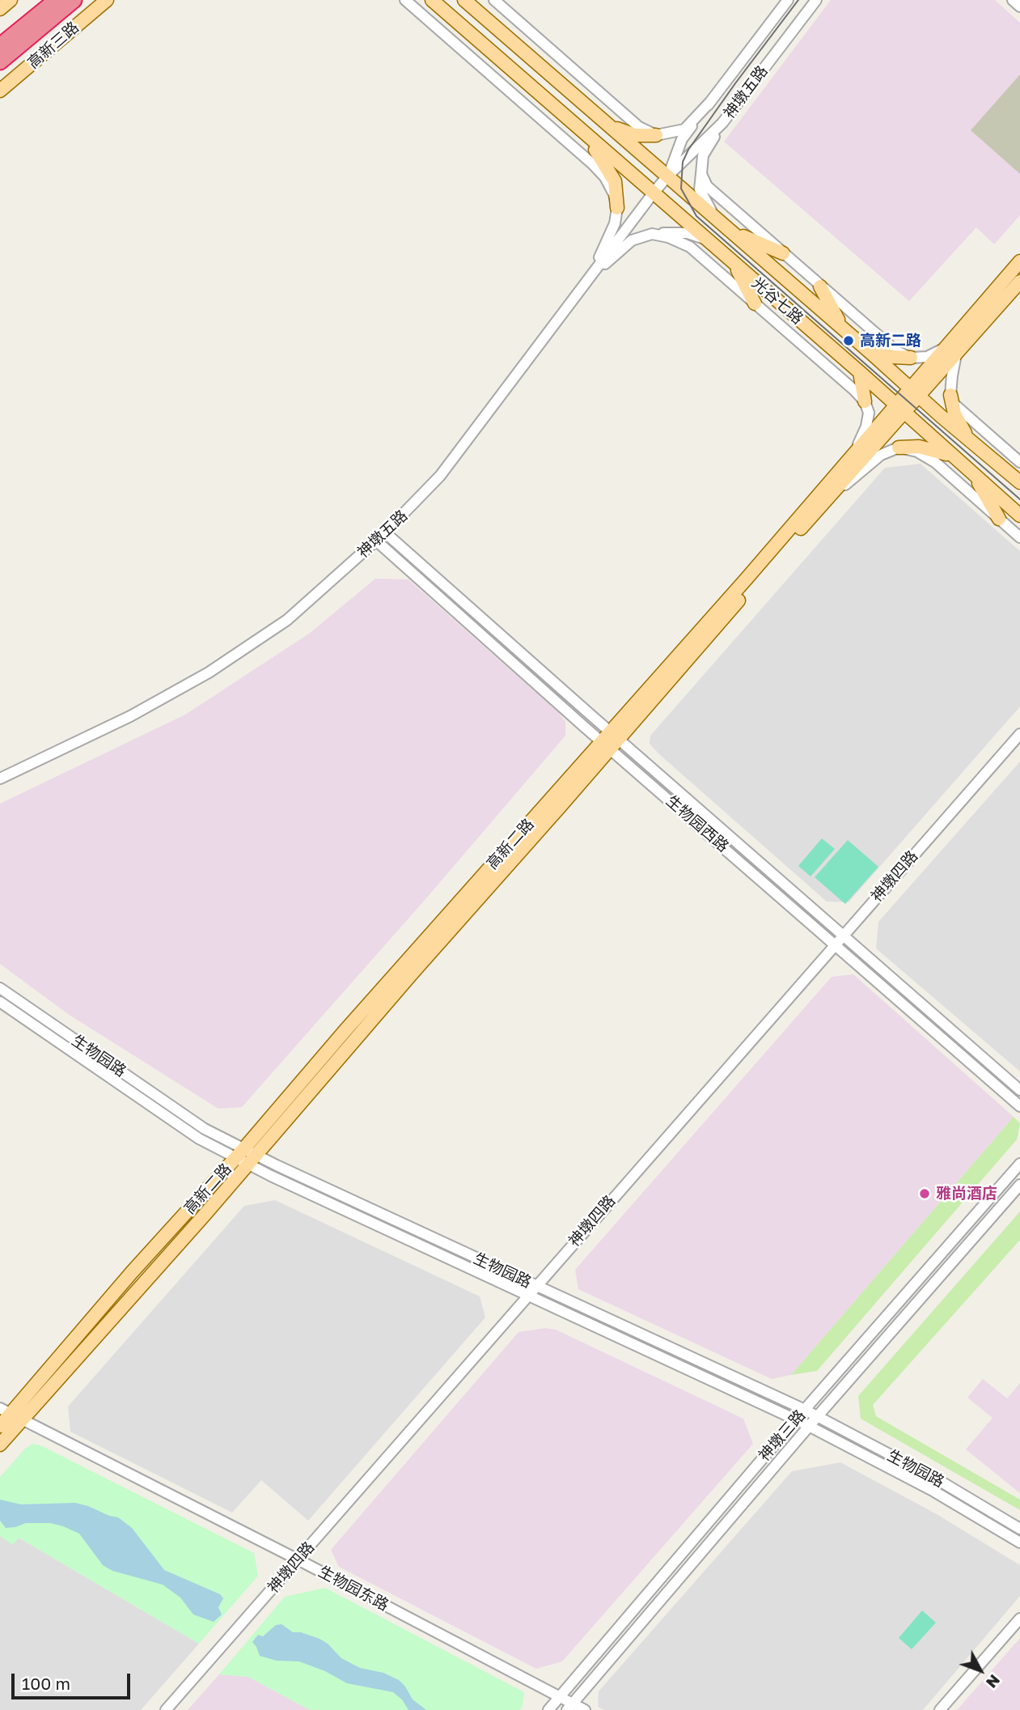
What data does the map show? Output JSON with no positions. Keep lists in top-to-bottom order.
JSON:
{
  "streets": {
    "highway": ["高新三路"],
    "main road": ["光谷七路", "高新二路"],
    "street": [
      "神墩五路",
      "生物园西路",
      "神墩四路",
      "生物园路",
      "神墩三路",
      "生物园东路"
    ]
  },
  "crossings": [
    ["神墩五路", "光谷七路"],
    ["神墩五路", "生物园西路"],
    ["光谷七路", "高新二路"],
    ["生物园西路", "高新二路"],
    ["生物园西路", "神墩四路"],
    ["高新二路", "生物园路"],
    ["高新二路", "生物园东路"],
    ["神墩四路", "生物园路"],
    ["神墩四路", "生物园东路"],
    ["生物园路", "神墩三路"],
    ["神墩三路", "生物园东路"]
  ],
  "places": ["高新二路", "雅尚酒店"],
  "scale_bar": "100 m",
  "north": "bottom right"
}
